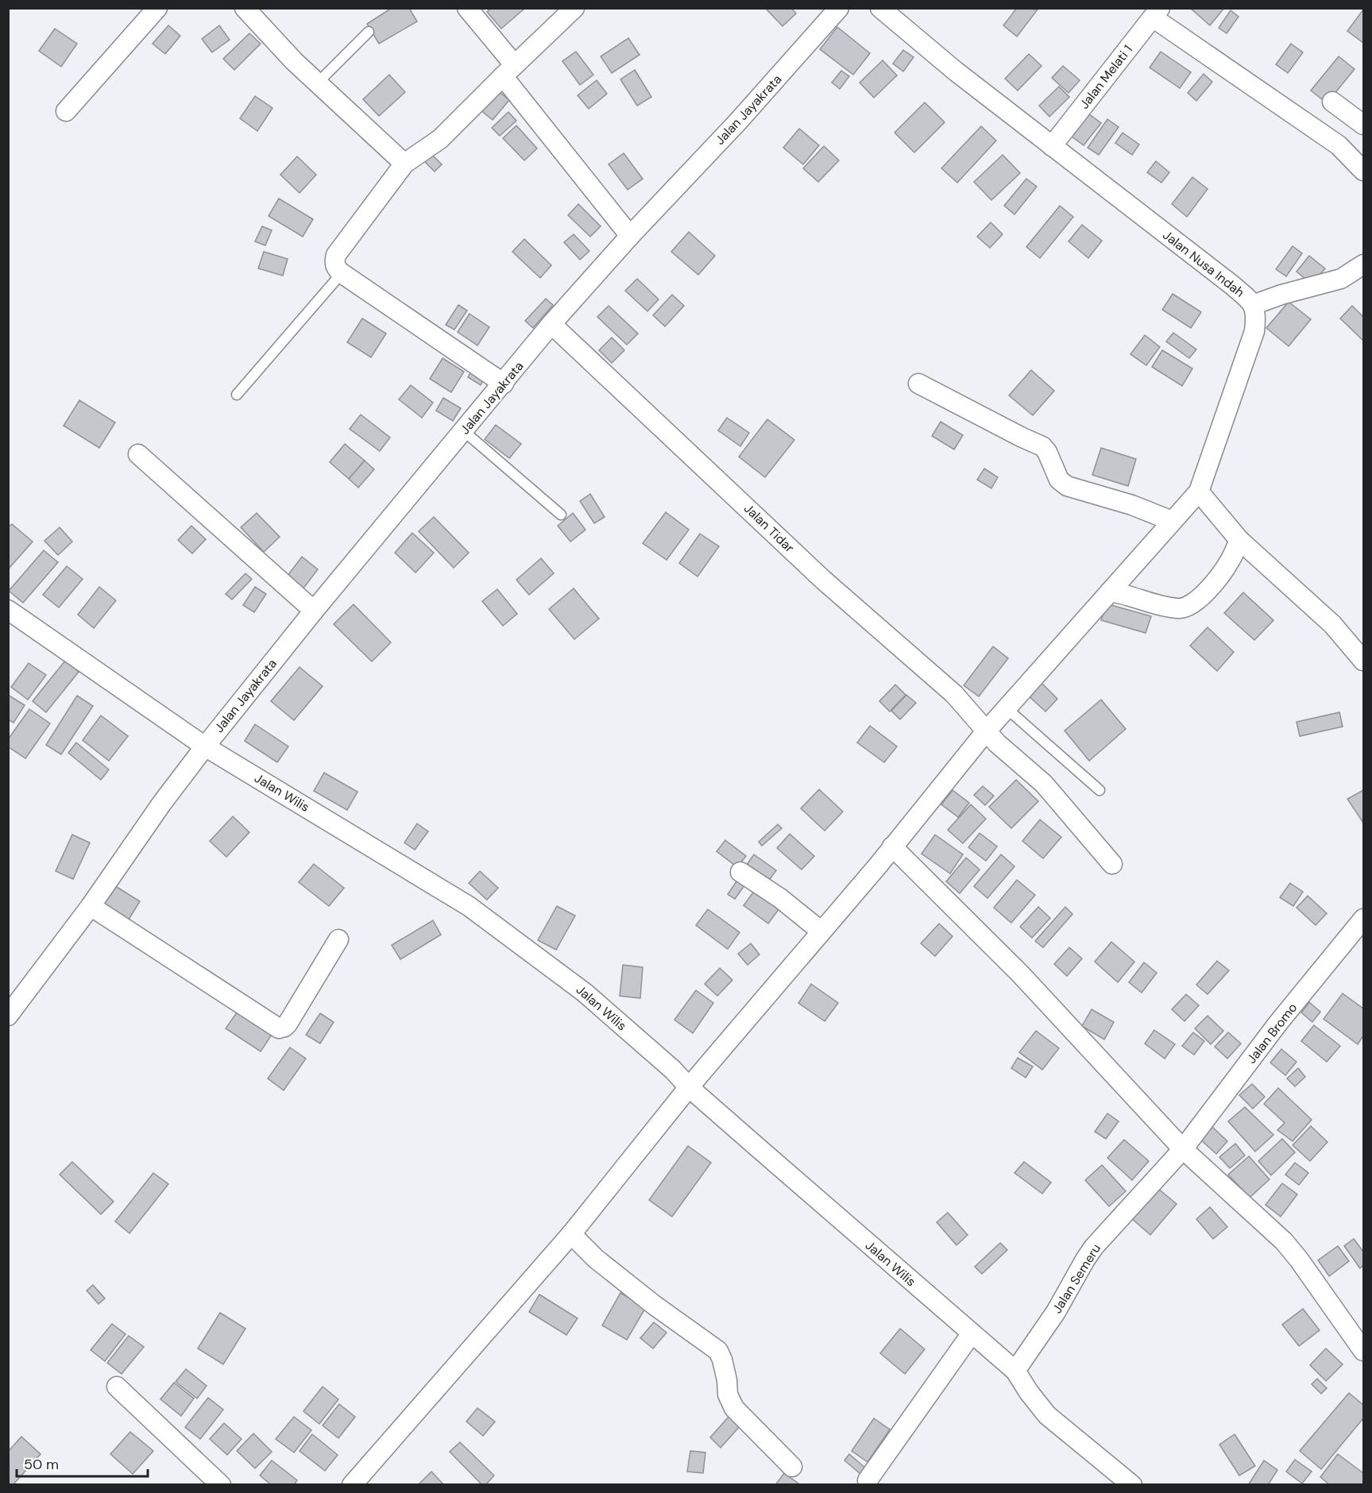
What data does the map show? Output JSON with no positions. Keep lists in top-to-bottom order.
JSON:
{
  "streets": {
    "street": [
      "Jalan Melati 1",
      "Jalan Jayakrata",
      "Jalan Nusa Indah",
      "Jalan Tidar",
      "Jalan Wilis",
      "Jalan Bromo",
      "Jalan Semeru"
    ]
  },
  "crossings": [
    ["Jalan Melati 1", "Jalan Nusa Indah"],
    ["Jalan Jayakrata", "Jalan Tidar"],
    ["Jalan Jayakrata", "Jalan Wilis"],
    ["Jalan Wilis", "Jalan Semeru"],
    ["Jalan Bromo", "Jalan Semeru"]
  ],
  "scale_bar": "50 m"
}
